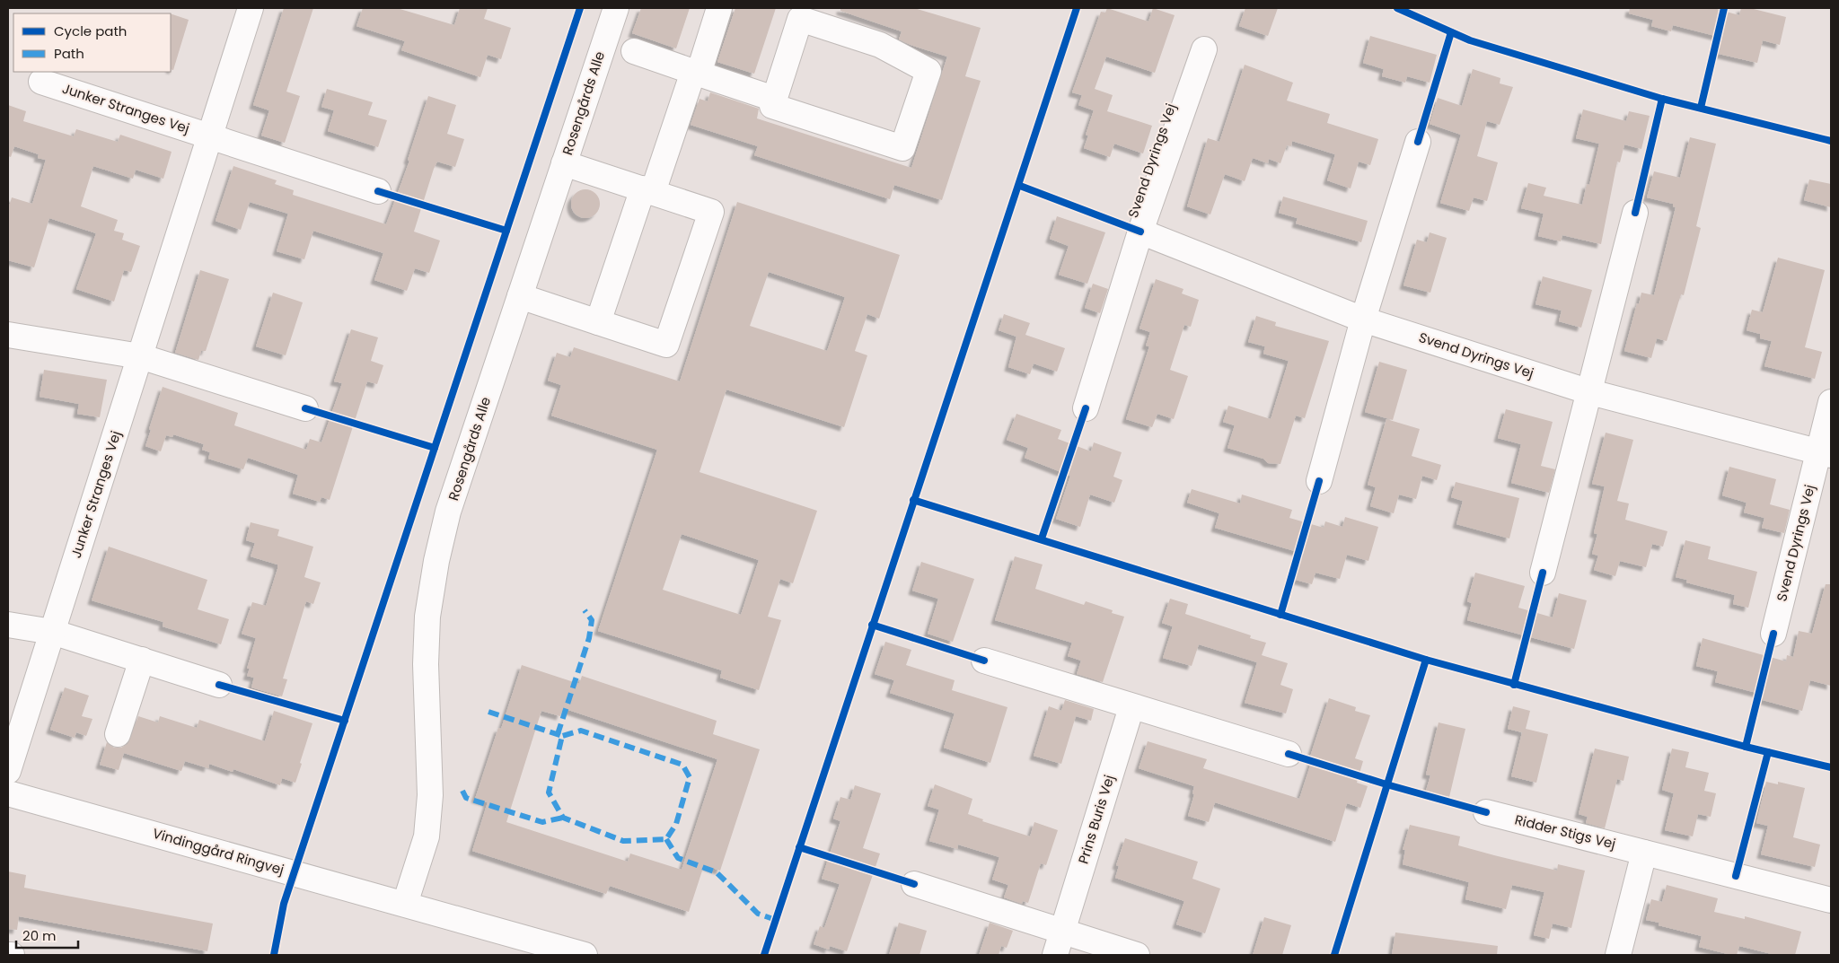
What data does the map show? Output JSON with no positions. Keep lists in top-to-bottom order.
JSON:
{
  "streets": {
    "street": [
      "Rosengårds Alle",
      "Junker Stranges Vej",
      "Svend Dyrings Vej",
      "Prins Buris Vej",
      "Ridder Stigs Vej",
      "Vindinggård Ringvej"
    ]
  },
  "crossings": [
    ["Rosengårds Alle", "Vindinggård Ringvej"]
  ],
  "legend": ["Cycle path", "Path"],
  "scale_bar": "20 m"
}
